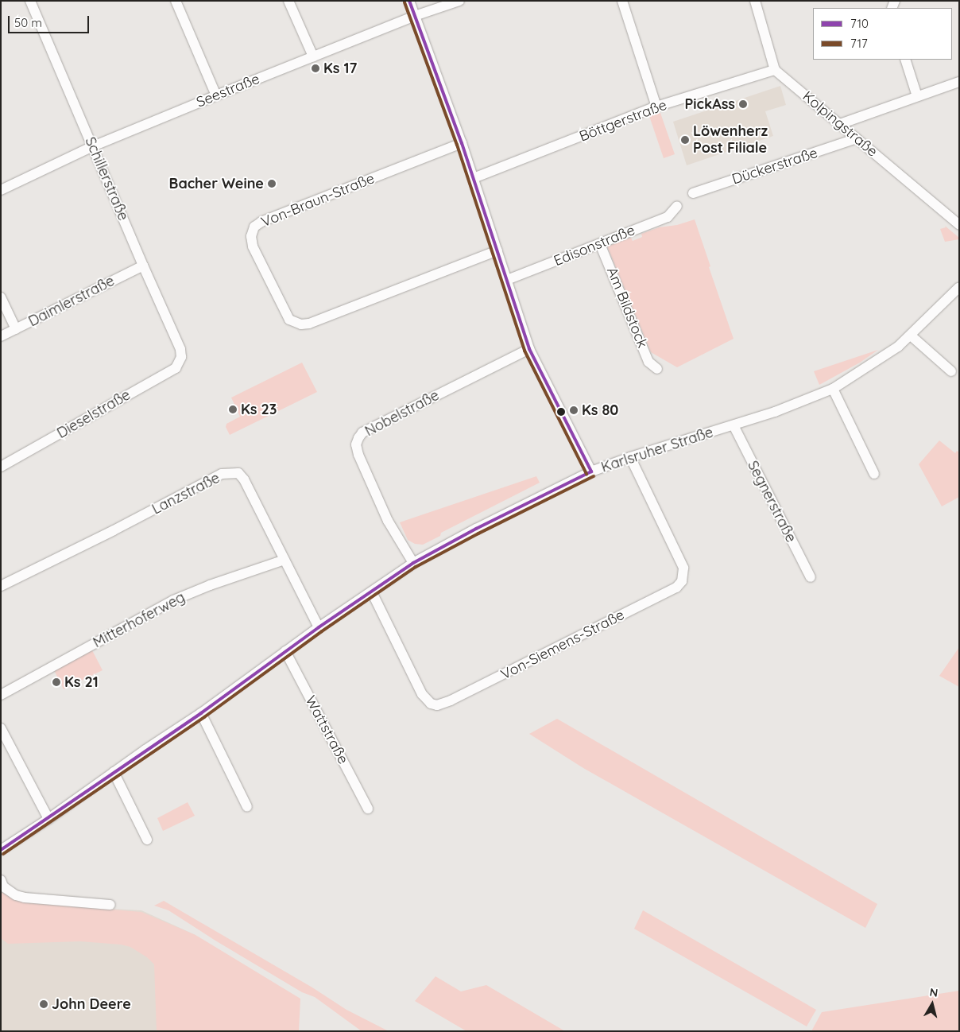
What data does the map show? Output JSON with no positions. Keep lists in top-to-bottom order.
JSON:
{
  "streets": {
    "street": [
      "Seestraße",
      "Böttgerstraße",
      "Kolpingstraße",
      "Dückerstraße",
      "Schillerstraße",
      "Von-Braun-Straße",
      "Edisonstraße",
      "Daimlerstraße",
      "Am Bildstock",
      "Nobelstraße",
      "Dieselstraße",
      "Karlsruher Straße",
      "Lanzstraße",
      "Segnerstraße",
      "Mitterhoferweg",
      "Von-Siemens-Straße",
      "Wattstraße"
    ]
  },
  "crossings": [
    ["Seestraße", "Schillerstraße"],
    ["Böttgerstraße", "Kolpingstraße"],
    ["Kolpingstraße", "Dückerstraße"],
    ["Schillerstraße", "Daimlerstraße"],
    ["Schillerstraße", "Dieselstraße"],
    ["Edisonstraße", "Am Bildstock"],
    ["Nobelstraße", "Karlsruher Straße"],
    ["Karlsruher Straße", "Lanzstraße"],
    ["Karlsruher Straße", "Segnerstraße"],
    ["Karlsruher Straße", "Von-Siemens-Straße"],
    ["Karlsruher Straße", "Wattstraße"],
    ["Lanzstraße", "Mitterhoferweg"]
  ],
  "places": [
    "Ks 17",
    "PickAss",
    "Löwenherz Post Filiale",
    "Bacher Weine",
    "Ks 23",
    "Ks 80",
    "Ks 21",
    "John Deere"
  ],
  "lines": ["transit line 710", "transit line 717"],
  "legend": ["710", "717"],
  "scale_bar": "50 m",
  "north": "top"
}
